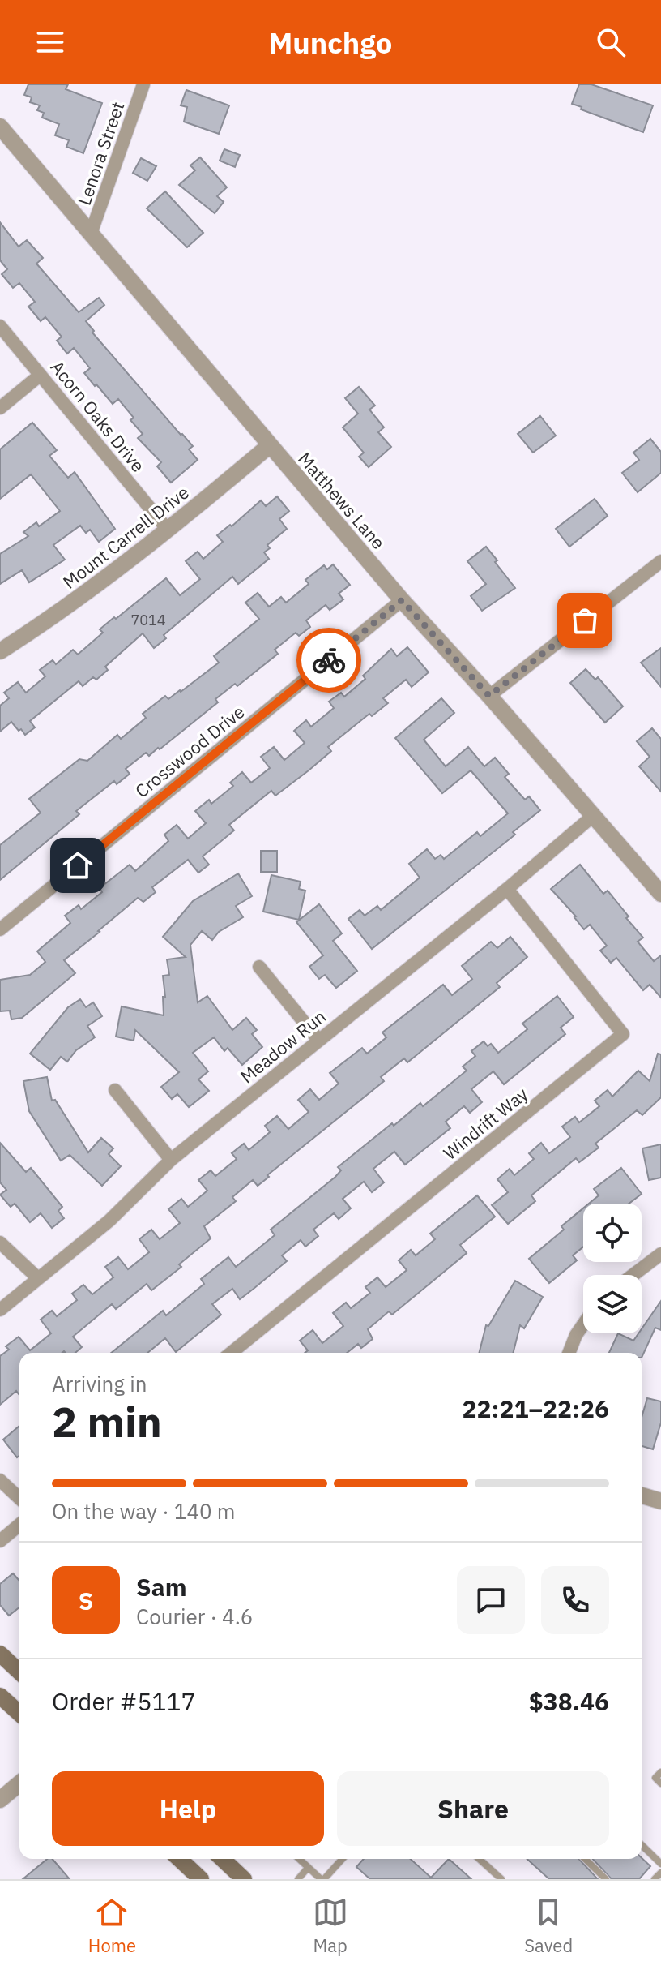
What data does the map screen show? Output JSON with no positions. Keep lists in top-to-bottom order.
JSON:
{
  "streets": {
    "street": [
      "Lenora Street",
      "Acorn Oaks Drive",
      "Matthews Lane",
      "Mount Carrell Drive",
      "Crosswood Drive",
      "Meadow Run",
      "Windrift Way"
    ]
  },
  "crossings": [
    ["Lenora Street", "Matthews Lane"],
    ["Acorn Oaks Drive", "Mount Carrell Drive"],
    ["Matthews Lane", "Mount Carrell Drive"],
    ["Matthews Lane", "Crosswood Drive"],
    ["Matthews Lane", "Meadow Run"],
    ["Meadow Run", "Windrift Way"]
  ],
  "house_numbers": ["7014"],
  "page": {
    "header": "Munchgo",
    "heading": ["2 min", "Arriving in", "22:21–22:26"],
    "panel": [
      "Sam",
      "Courier · 4.6",
      "Order #5117",
      "$38.46"
    ],
    "bar": "On the way · 140 m",
    "round": "S",
    "buttons": ["Help", "Share"],
    "tabs": ["Home", "Map", "Saved"]
  }
}
